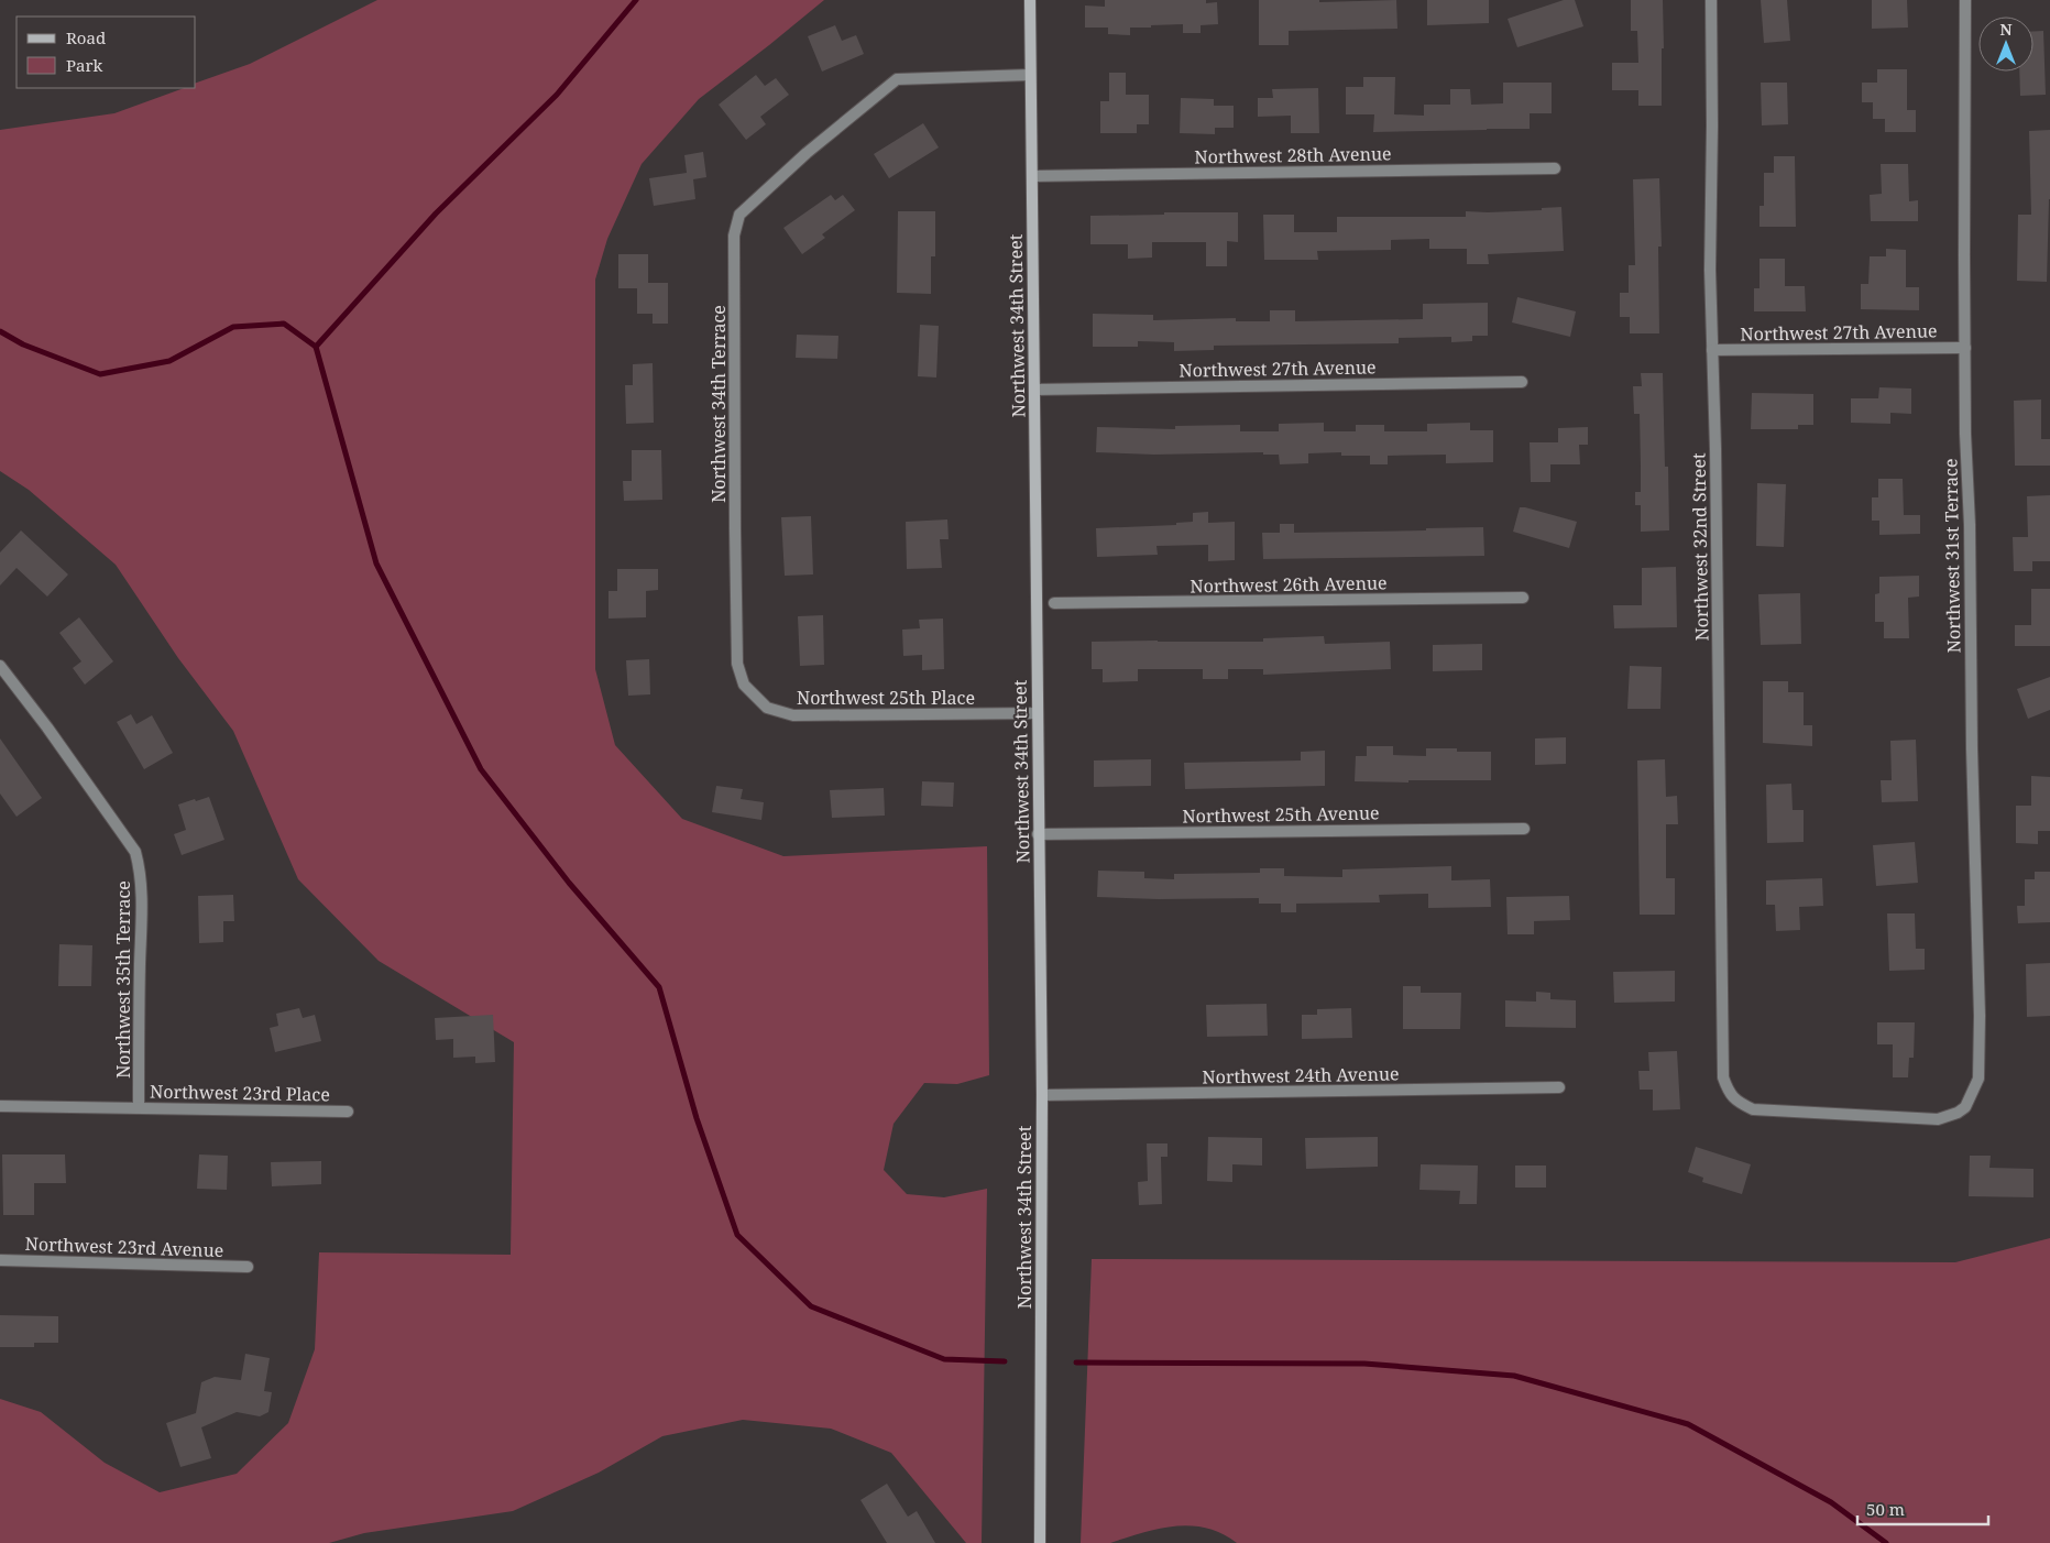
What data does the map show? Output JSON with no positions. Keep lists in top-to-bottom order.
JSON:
{
  "streets": {
    "main road": ["Northwest 34th Street"],
    "street": [
      "Northwest 28th Avenue",
      "Northwest 27th Avenue",
      "Northwest 34th Terrace",
      "Northwest 32nd Street",
      "Northwest 31st Terrace",
      "Northwest 26th Avenue",
      "Northwest 25th Place",
      "Northwest 25th Avenue",
      "Northwest 35th Terrace",
      "Northwest 24th Avenue",
      "Northwest 23rd Place",
      "Northwest 23rd Avenue"
    ]
  },
  "crossings": [
    ["Northwest 28th Avenue", "Northwest 34th Street"],
    ["Northwest 34th Street", "Northwest 27th Avenue"],
    ["Northwest 34th Street", "Northwest 34th Terrace"],
    ["Northwest 34th Street", "Northwest 25th Place"],
    ["Northwest 34th Street", "Northwest 25th Avenue"],
    ["Northwest 34th Street", "Northwest 24th Avenue"],
    ["Northwest 27th Avenue", "Northwest 32nd Street"],
    ["Northwest 27th Avenue", "Northwest 31st Terrace"],
    ["Northwest 34th Terrace", "Northwest 25th Place"],
    ["Northwest 32nd Street", "Northwest 31st Terrace"],
    ["Northwest 35th Terrace", "Northwest 23rd Place"]
  ],
  "legend": ["Road", "Park"],
  "scale_bar": "50 m",
  "north": "top"
}
